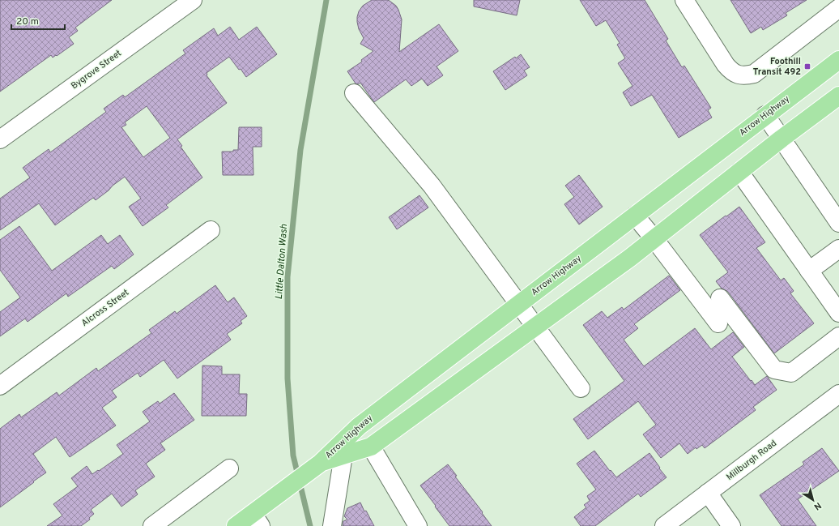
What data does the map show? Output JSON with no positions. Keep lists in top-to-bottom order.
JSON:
{
  "streets": {
    "main road": ["Arrow Highway"],
    "street": ["Bygrove Street", "Alcross Street", "Millburgh Road"]
  },
  "water": ["Little Dalton Wash"],
  "places": {
    "transit": ["Foothill Transit 492"]
  },
  "scale_bar": "20 m",
  "north": "bottom right"
}
